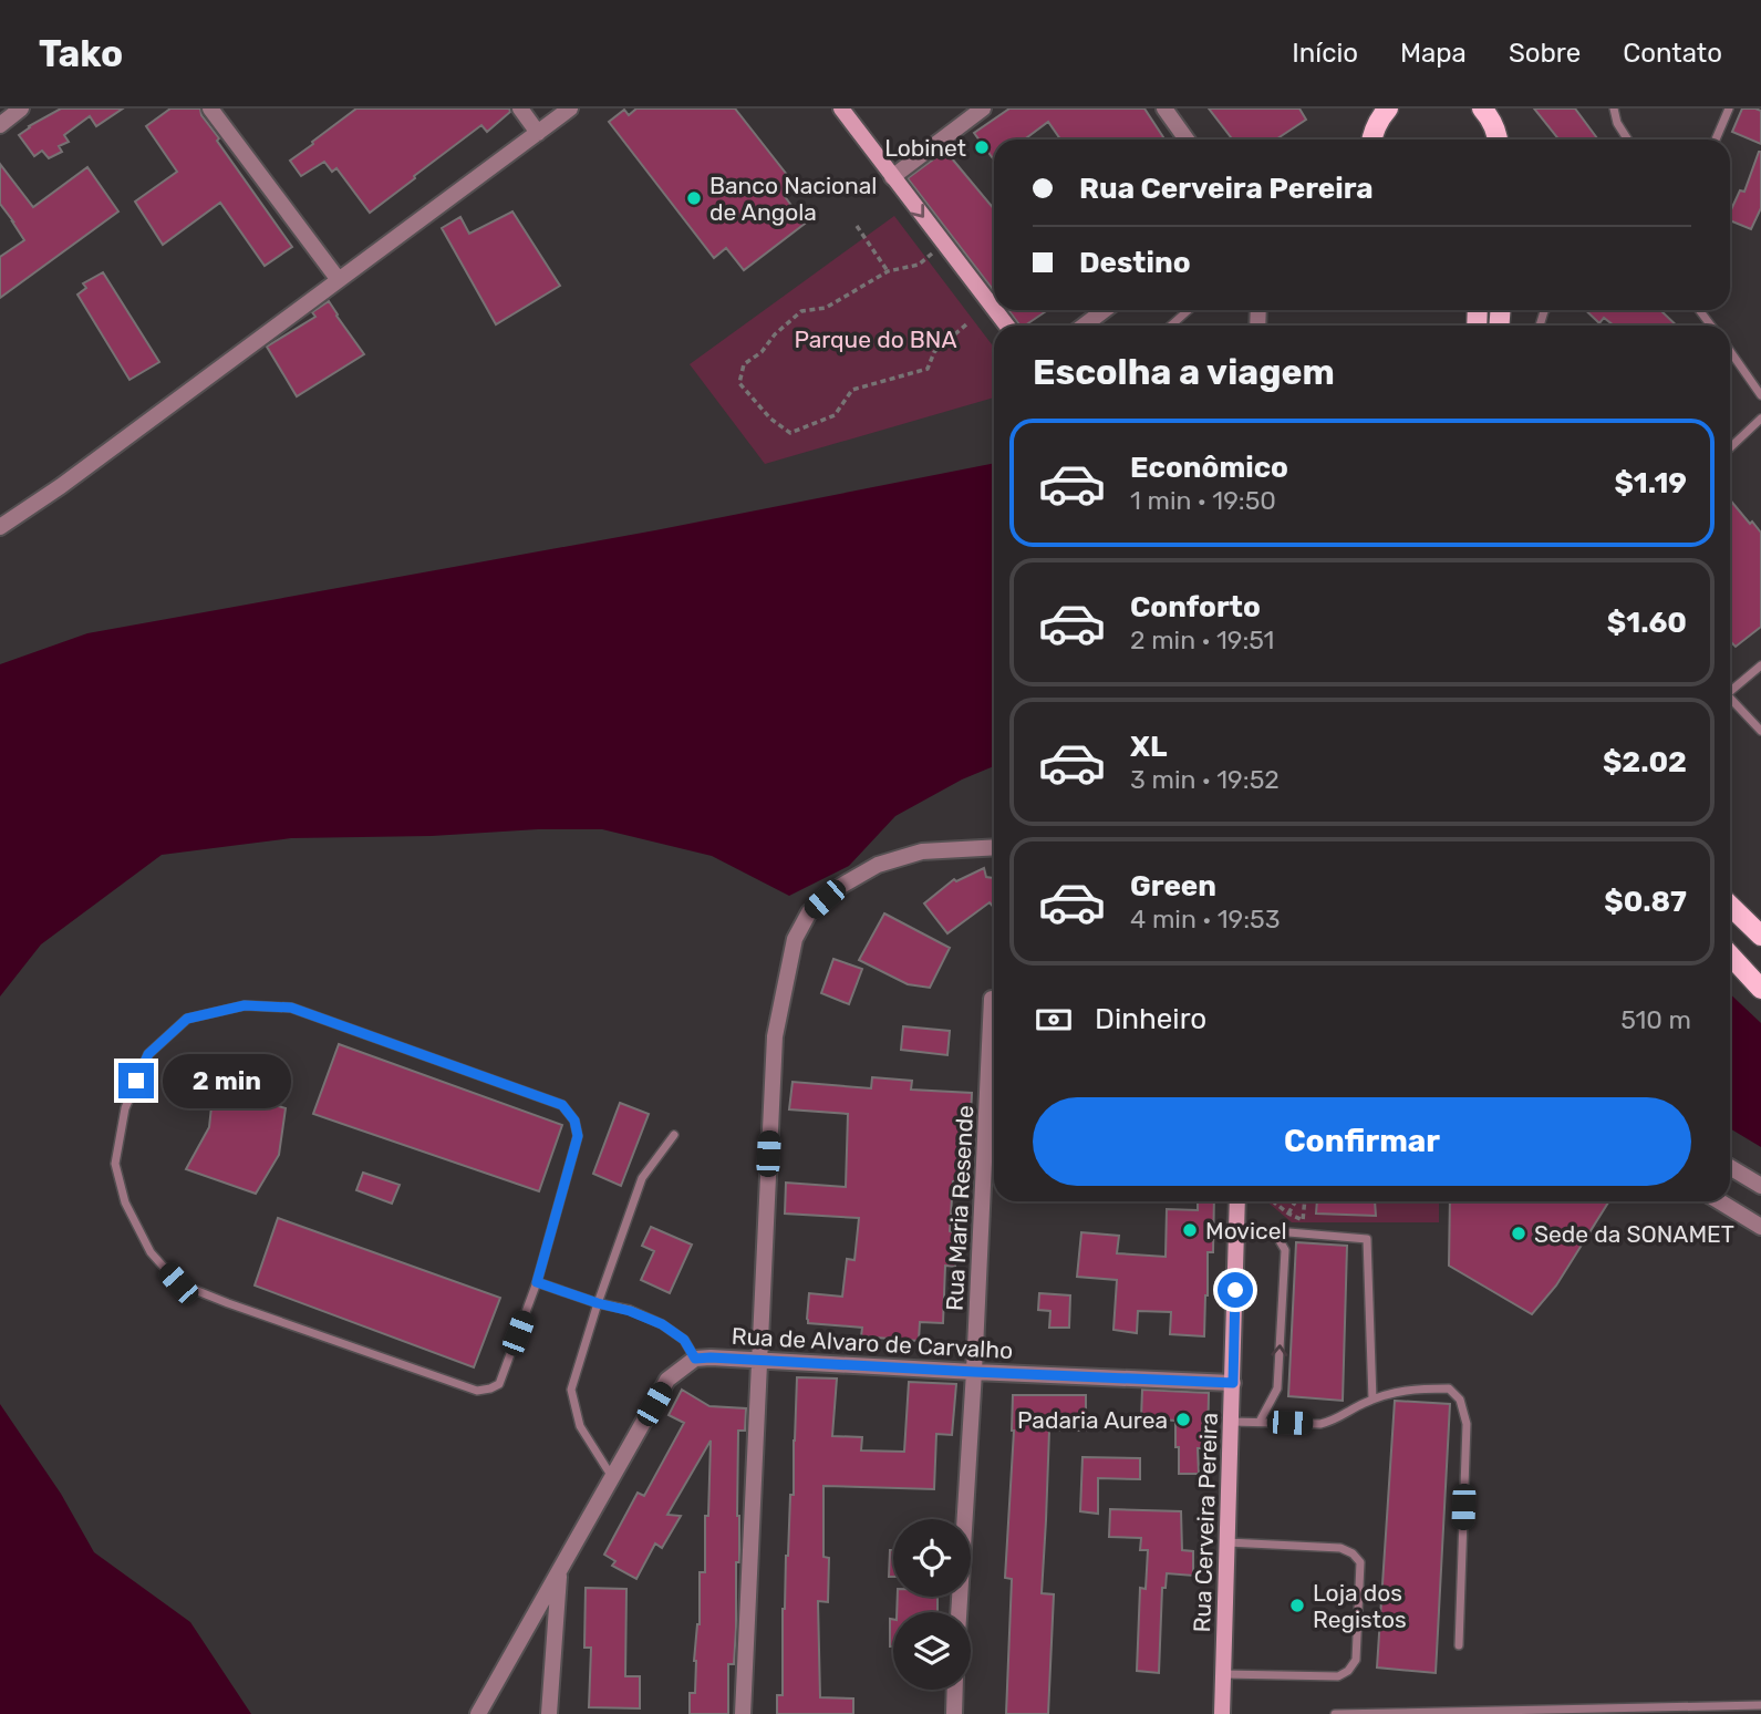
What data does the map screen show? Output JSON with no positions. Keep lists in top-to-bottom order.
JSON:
{
  "streets": {
    "main road": ["Rua Cerveira Pereira"],
    "street": ["Rua Maria Resende", "Rua de Alvaro de Carvalho"]
  },
  "crossings": [
    ["Rua Maria Resende", "Rua de Alvaro de Carvalho"],
    ["Rua de Alvaro de Carvalho", "Rua Cerveira Pereira"]
  ],
  "parks": ["Parque do BNA"],
  "places": [
    "Lobinet",
    "Banco Nacional de Angola",
    "Movicel",
    "Sede da SONAMET",
    "Padaria Aurea",
    "Loja dos Registos"
  ],
  "page": {
    "header": "Tako",
    "nav": [
      "Início",
      "Mapa",
      "Sobre",
      "Contato"
    ],
    "banner": ["Rua Cerveira Pereira", "Destino"],
    "heading": "Escolha a viagem",
    "list": [
      {
        "name": "Econômico",
        "note": "1 min · 19:50",
        "value": "$1.19"
      },
      {
        "name": "Conforto",
        "note": "2 min · 19:51",
        "value": "$1.60"
      },
      {
        "name": "XL",
        "note": "3 min · 19:52",
        "value": "$2.02"
      },
      {
        "name": "Green",
        "note": "4 min · 19:53",
        "value": "$0.87"
      }
    ],
    "pay": ["Dinheiro", "510 m"],
    "bubble": "2 min",
    "buttons": "Confirmar"
  }
}
